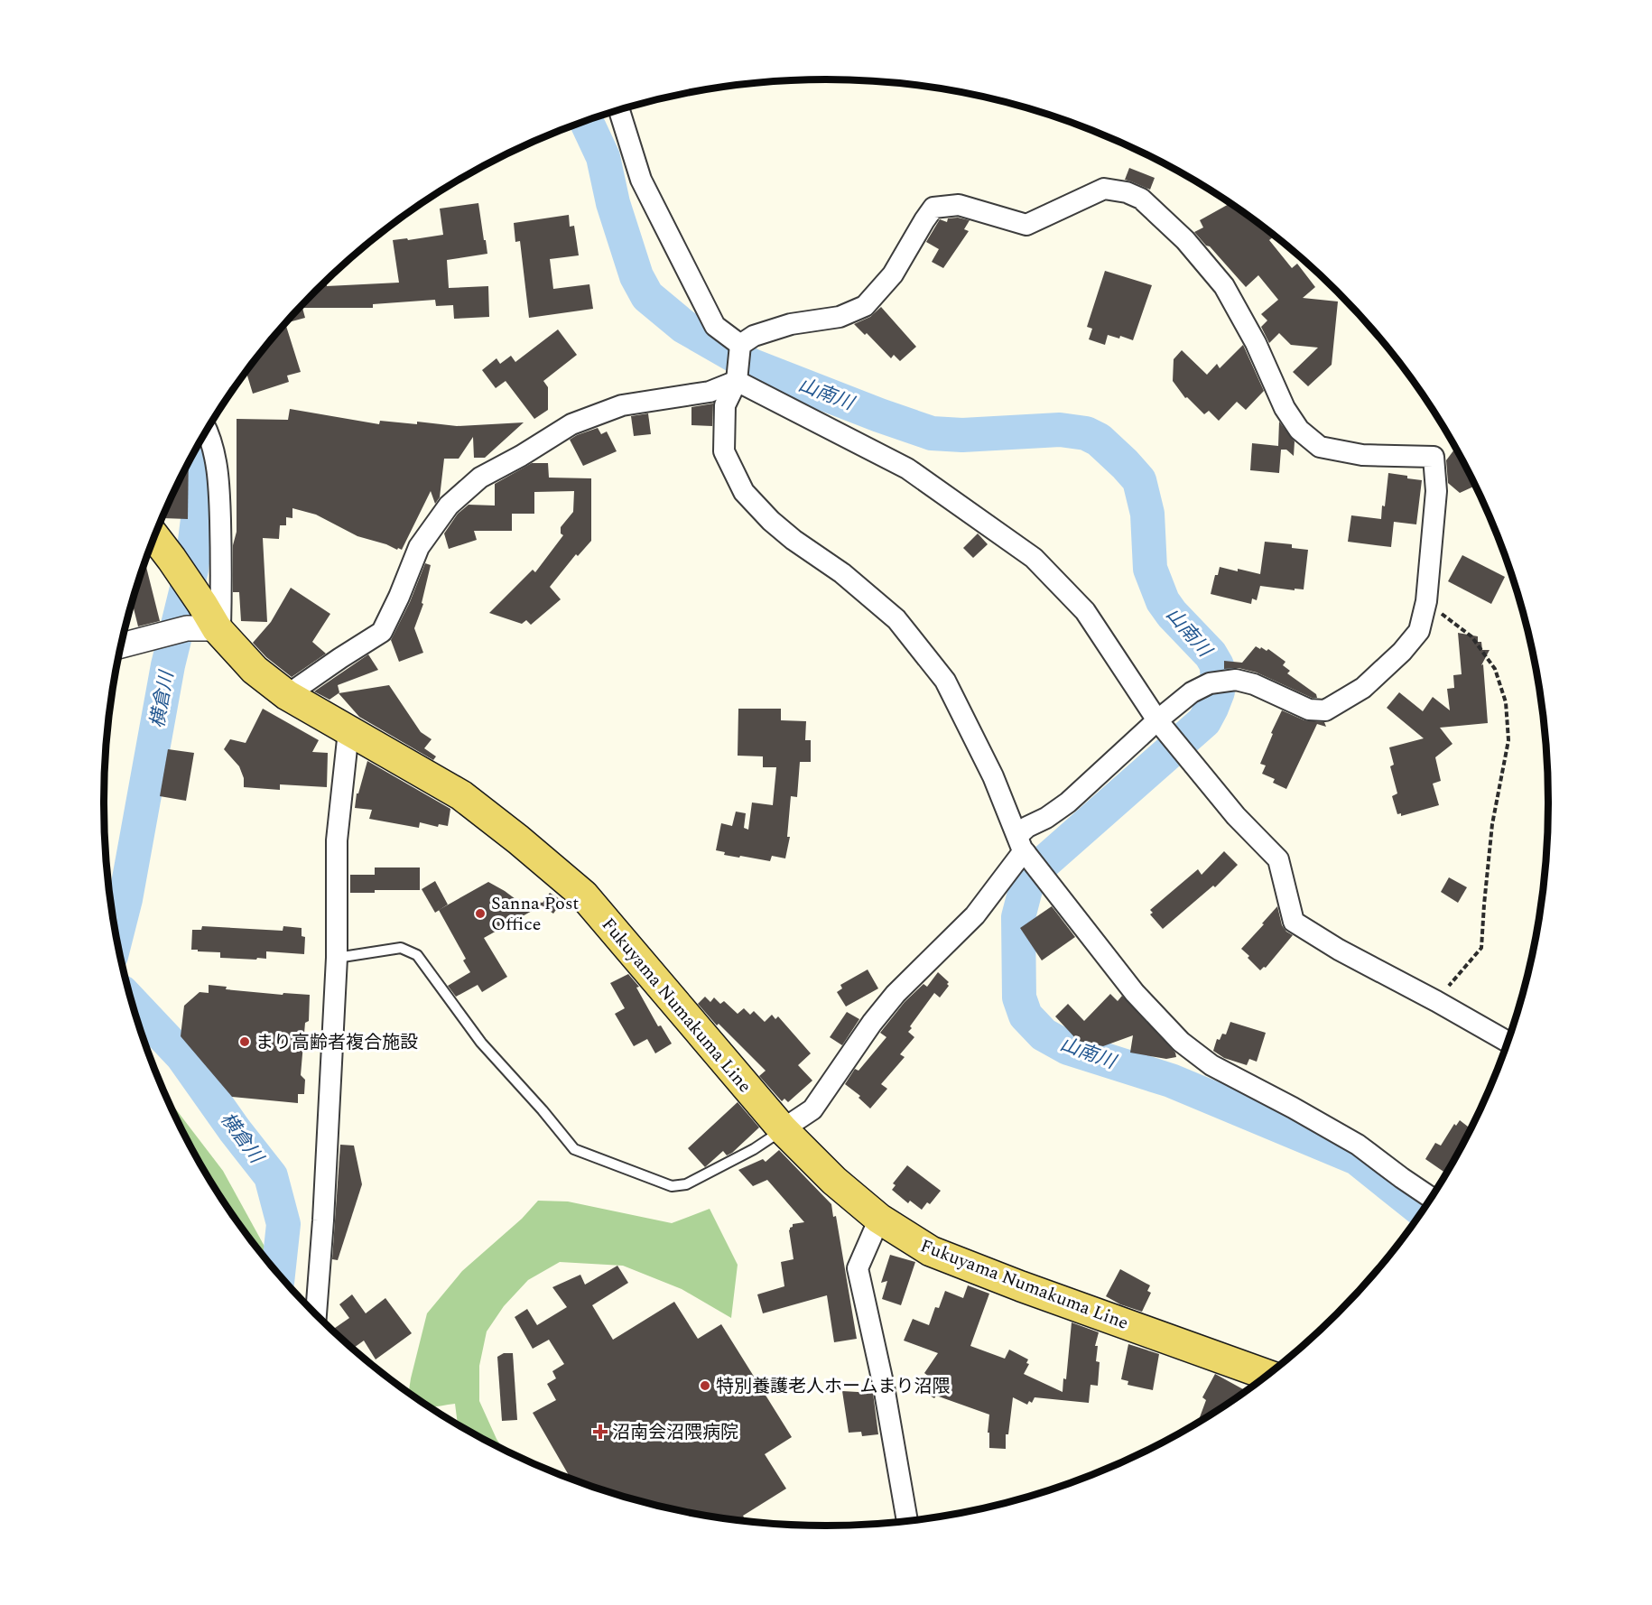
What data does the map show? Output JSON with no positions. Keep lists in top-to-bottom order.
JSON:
{
  "streets": {
    "main road": ["Fukuyama Numakuma Line"]
  },
  "water": ["山南川", "横倉川"],
  "places": {
    "other": ["Sanna Post Office", "まり高齢者複合施設", "特別養護老人ホームまり沼隈"],
    "health": ["沼南会沼隈病院"]
  }
}
